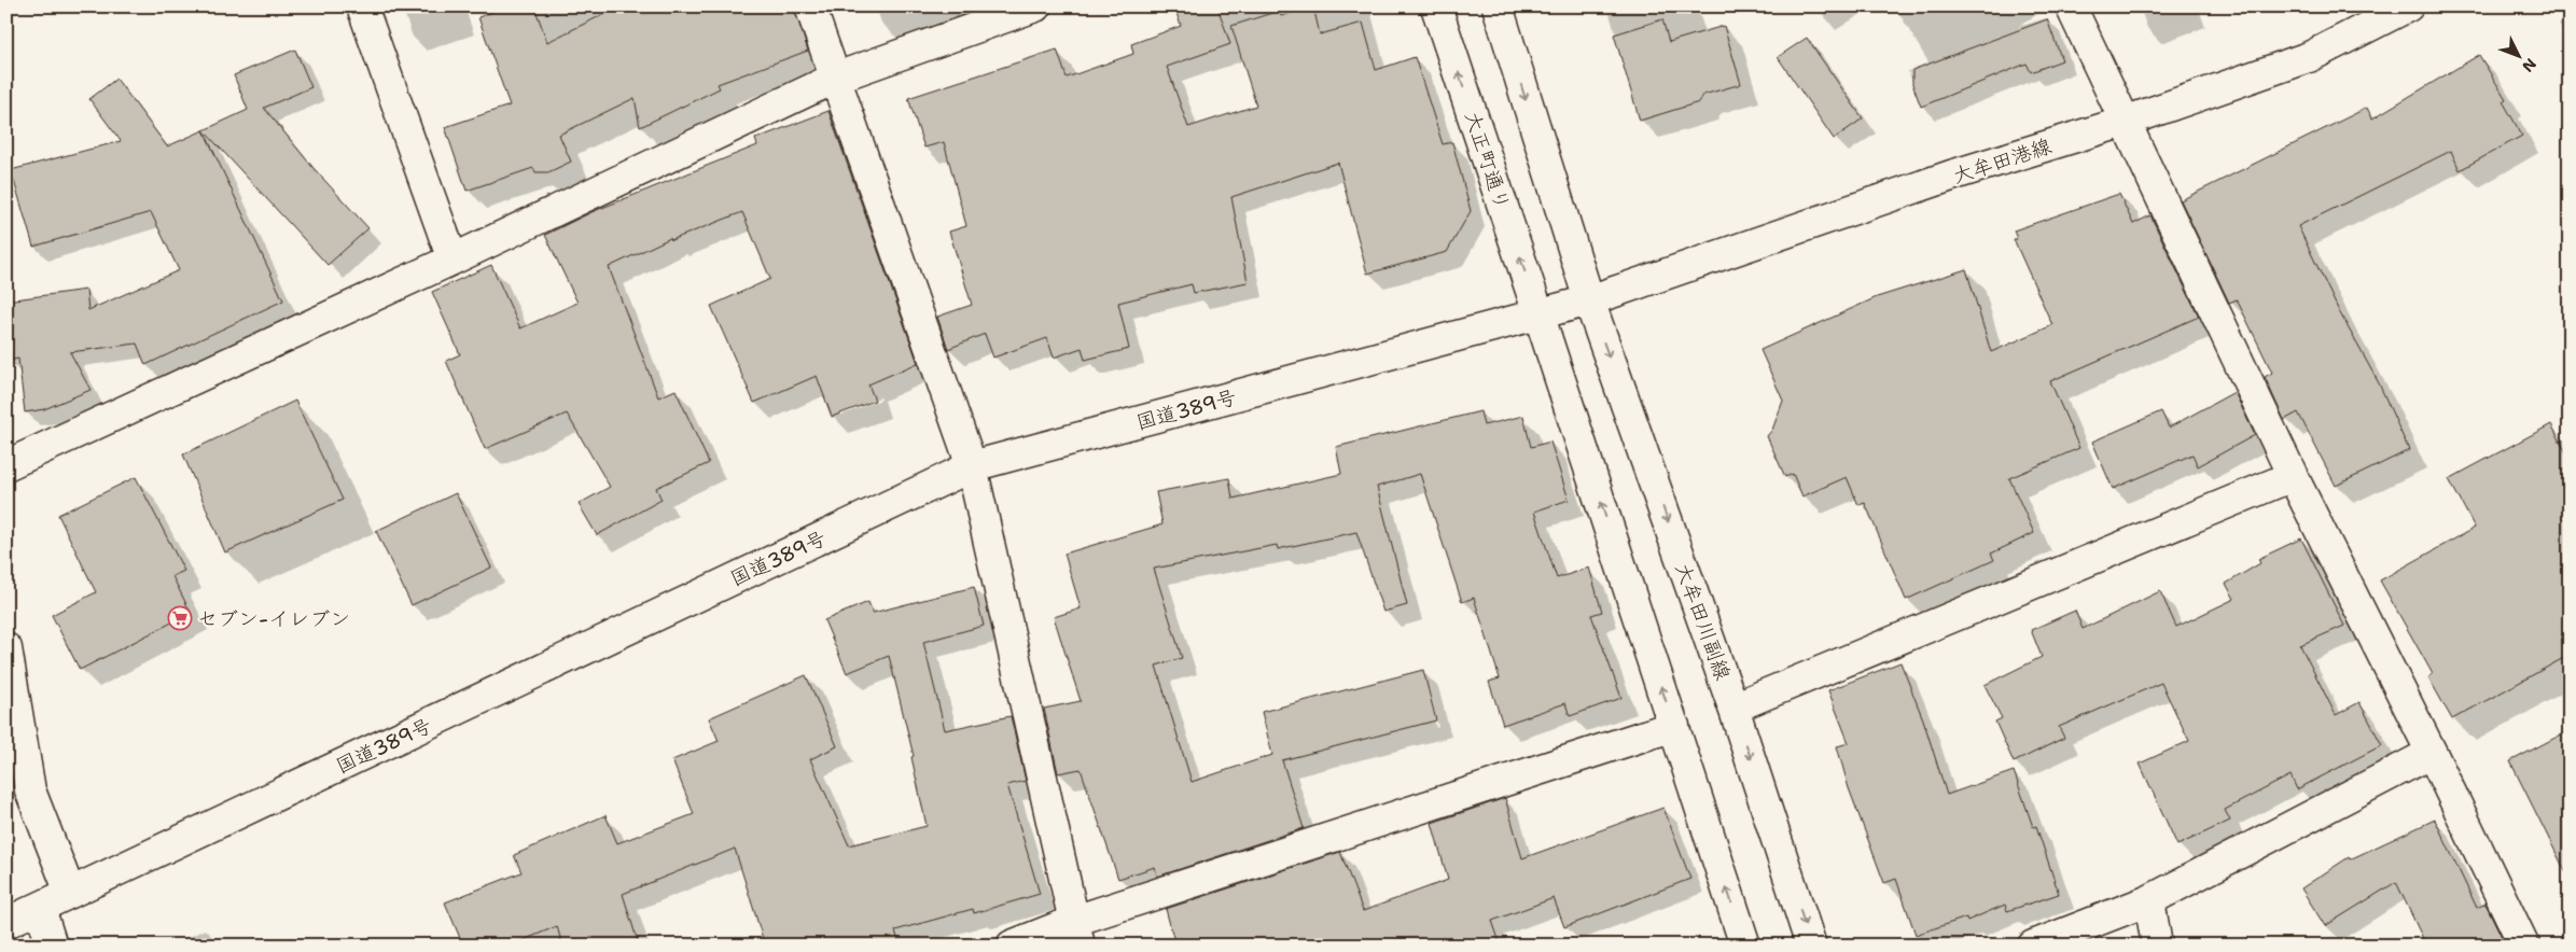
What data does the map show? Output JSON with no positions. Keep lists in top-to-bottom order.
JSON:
{
  "streets": {
    "main road": [
      "大正町通り",
      "大牟田港線",
      "国道389号",
      "大牟田川副線"
    ]
  },
  "crossings": [
    ["大正町通り", "国道389号"],
    ["大牟田港線", "国道389号"],
    ["大牟田港線", "大牟田川副線"],
    ["国道389号", "大牟田川副線"]
  ],
  "places": {
    "supermarket": ["セブン-イレブン"]
  },
  "north": "bottom right"
}
